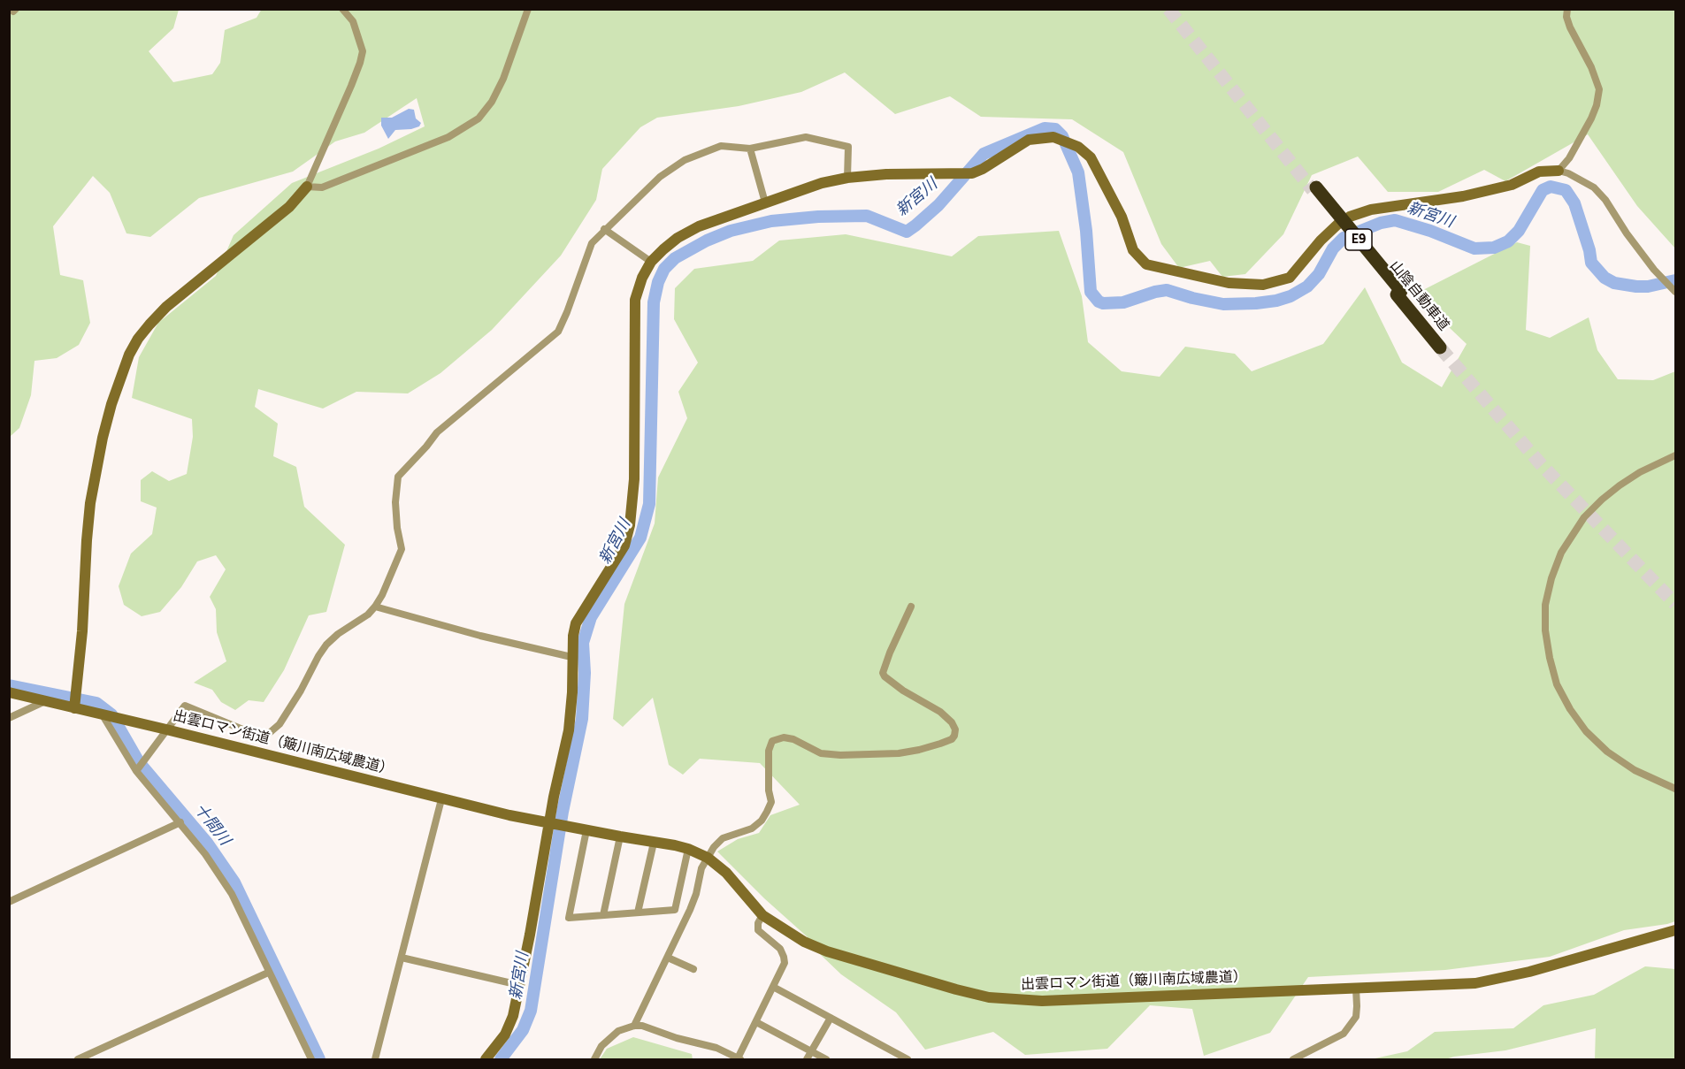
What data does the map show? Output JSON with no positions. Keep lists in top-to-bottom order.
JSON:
{
  "streets": {
    "highway": ["E9", "山陰自動車道"],
    "street": ["出雲ロマン街道（簸川南広域農道）"]
  },
  "water": ["新宮川", "十間川"]
}
